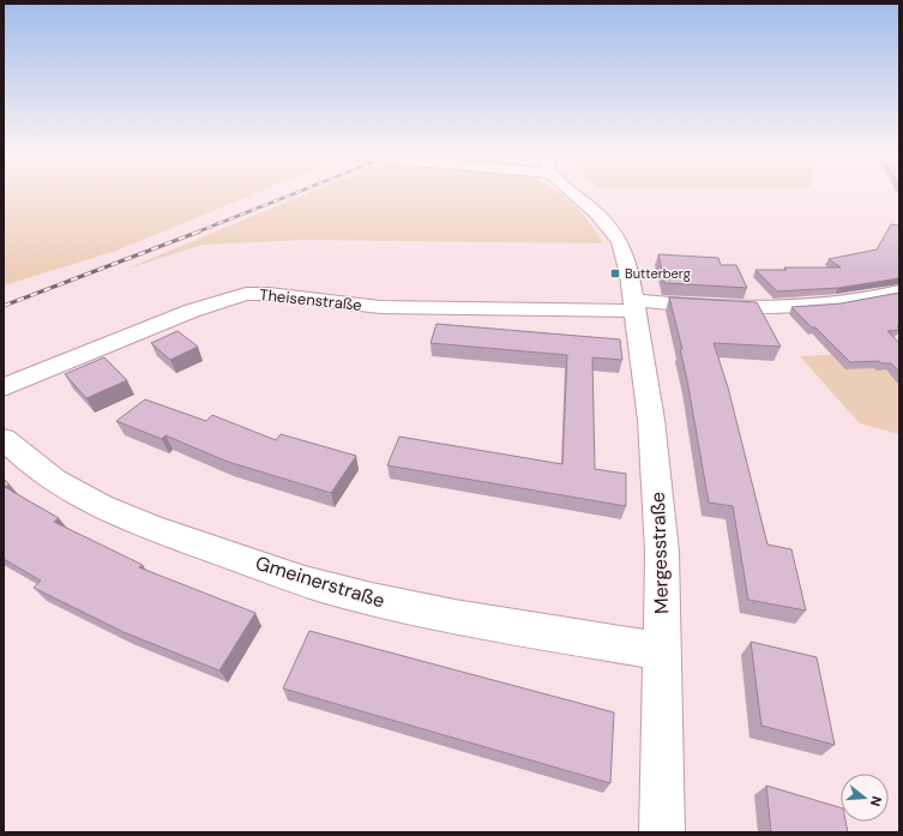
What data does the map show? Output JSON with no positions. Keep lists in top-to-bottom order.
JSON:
{
  "streets": {
    "street": ["Theisenstraße", "Mergesstraße", "Gmeinerstraße"]
  },
  "crossings": [
    ["Theisenstraße", "Mergesstraße"],
    ["Mergesstraße", "Gmeinerstraße"]
  ],
  "places": {
    "transit": ["Butterberg"]
  },
  "north": "right"
}
